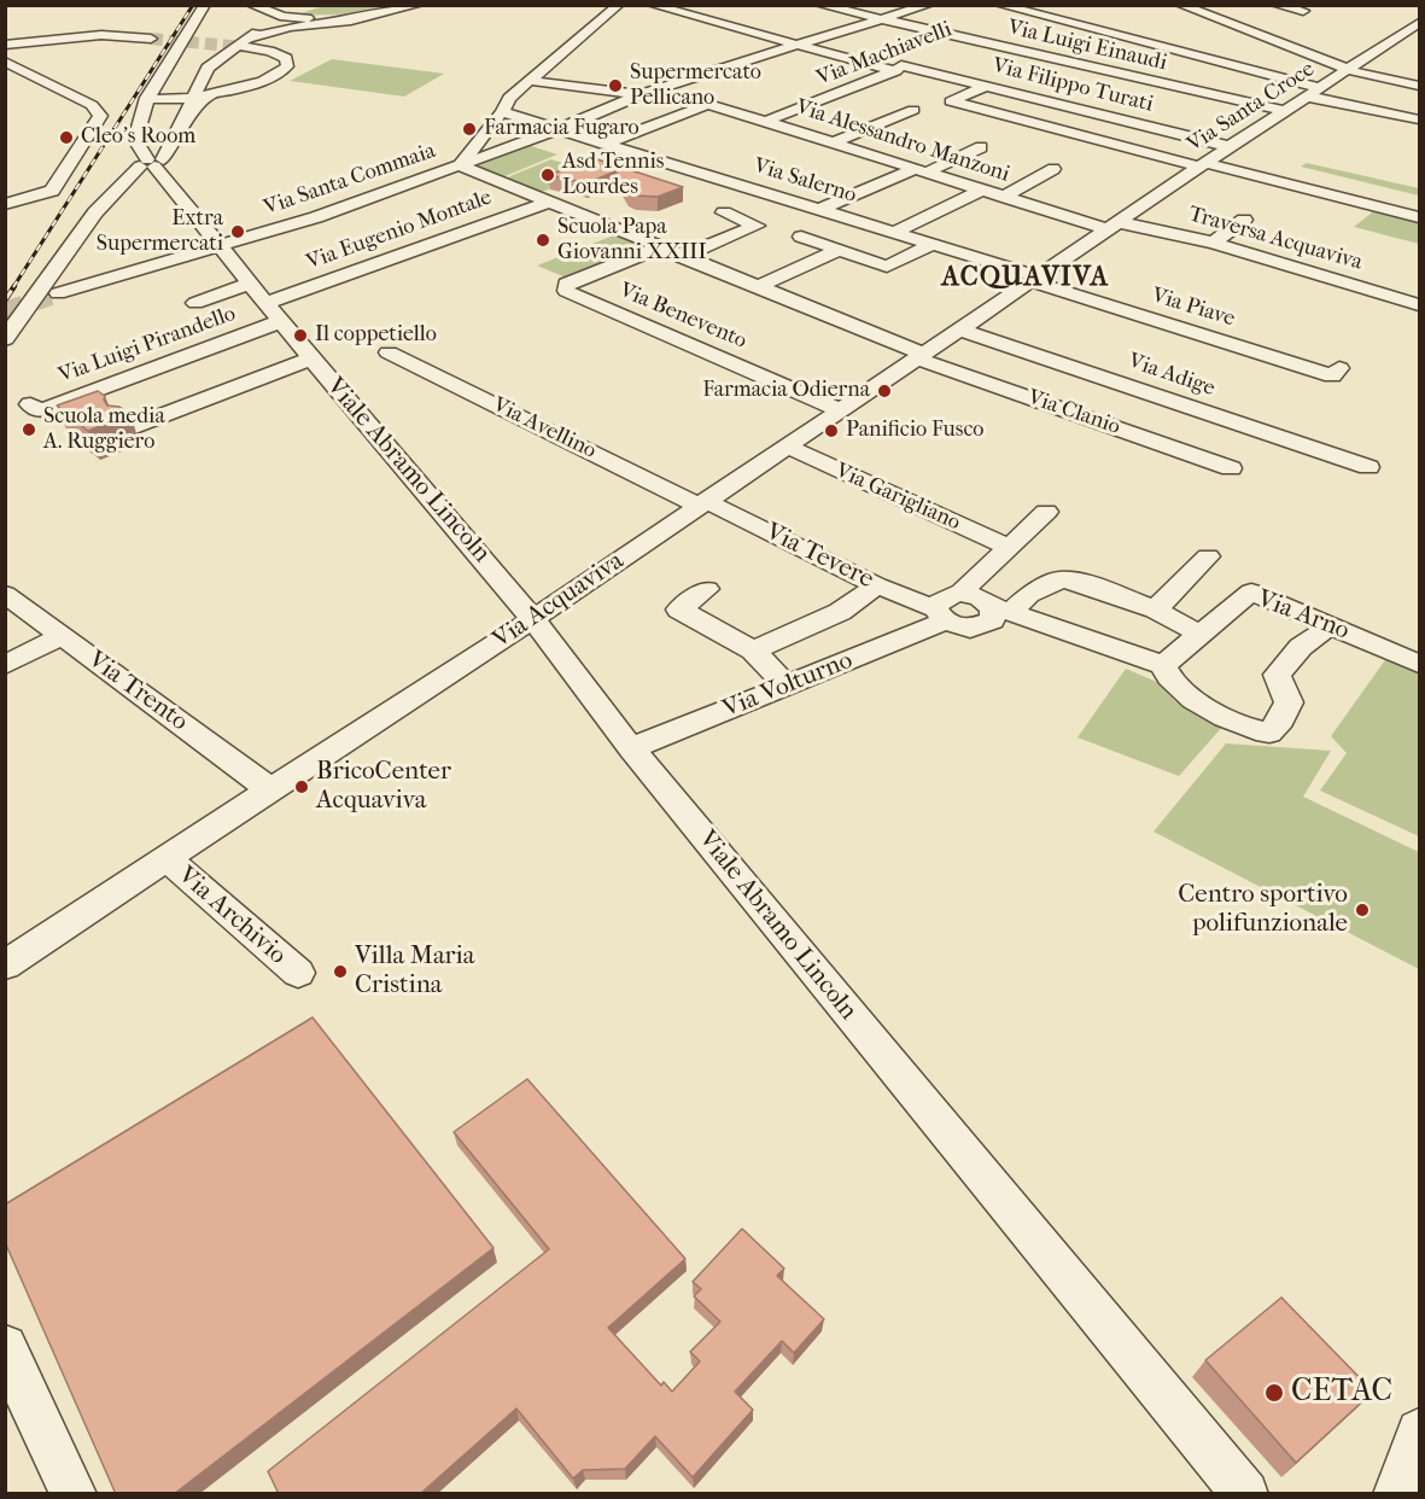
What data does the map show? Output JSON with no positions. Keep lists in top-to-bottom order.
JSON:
{
  "streets": {
    "street": [
      "Via Luigi Einaudi",
      "Via Machiavelli",
      "Via Filippo Turati",
      "Via Santa Croce",
      "Via Alessandro Manzoni",
      "Via Santa Commaia",
      "Via Salerno",
      "Via Eugenio Montale",
      "Traversa Acquaviva",
      "Via Piave",
      "Via Benevento",
      "Via Luigi Pirandello",
      "Via Adige",
      "Via Clanio",
      "Via Avellino",
      "Viale Abramo Lincoln",
      "Via Garigliano",
      "Via Tevere",
      "Via Acquaviva",
      "Via Arno",
      "Via Volturno",
      "Via Trento",
      "Via Archivio"
    ]
  },
  "crossings": [
    ["Via Luigi Einaudi", "Via Machiavelli"],
    ["Via Luigi Einaudi", "Via Santa Croce"],
    ["Via Luigi Einaudi", "Via Santa Commaia"],
    ["Via Machiavelli", "Via Filippo Turati"],
    ["Via Machiavelli", "Via Alessandro Manzoni"],
    ["Via Filippo Turati", "Via Santa Croce"],
    ["Via Filippo Turati", "Via Santa Commaia"],
    ["Via Santa Croce", "Via Alessandro Manzoni"],
    ["Via Santa Croce", "Traversa Acquaviva"],
    ["Via Santa Croce", "Via Acquaviva"],
    ["Via Alessandro Manzoni", "Via Santa Commaia"],
    ["Via Alessandro Manzoni", "Traversa Acquaviva"],
    ["Via Alessandro Manzoni", "Via Acquaviva"],
    ["Via Santa Commaia", "Via Salerno"],
    ["Via Santa Commaia", "Via Clanio"],
    ["Via Santa Commaia", "Viale Abramo Lincoln"],
    ["Via Salerno", "Via Piave"],
    ["Via Salerno", "Via Acquaviva"],
    ["Via Eugenio Montale", "Via Clanio"],
    ["Via Eugenio Montale", "Viale Abramo Lincoln"],
    ["Traversa Acquaviva", "Via Acquaviva"],
    ["Via Piave", "Via Acquaviva"],
    ["Via Benevento", "Via Clanio"],
    ["Via Benevento", "Via Acquaviva"],
    ["Via Luigi Pirandello", "Viale Abramo Lincoln"],
    ["Via Adige", "Via Acquaviva"],
    ["Via Clanio", "Via Acquaviva"],
    ["Via Avellino", "Via Tevere"],
    ["Via Avellino", "Via Acquaviva"],
    ["Viale Abramo Lincoln", "Via Acquaviva"],
    ["Viale Abramo Lincoln", "Via Volturno"],
    ["Via Garigliano", "Via Acquaviva"],
    ["Via Garigliano", "Via Volturno"],
    ["Via Tevere", "Via Acquaviva"],
    ["Via Tevere", "Via Volturno"],
    ["Via Acquaviva", "Via Trento"],
    ["Via Acquaviva", "Via Archivio"]
  ],
  "districts": ["ACQUAVIVA"],
  "places": [
    "Supermercato Pellicano",
    "Farmacia Fugaro",
    "Cleo's Room",
    "Asd Tennis Lourdes",
    "Extra Supermercati",
    "Scuola Papa Giovanni XXIII",
    "Il coppetiello",
    "Farmacia Odierna",
    "Scuola media A. Ruggiero",
    "Panificio Fusco",
    "BricoCenter Acquaviva",
    "Centro sportivo polifunzionale",
    "Villa Maria Cristina",
    "CETAC"
  ]
}
